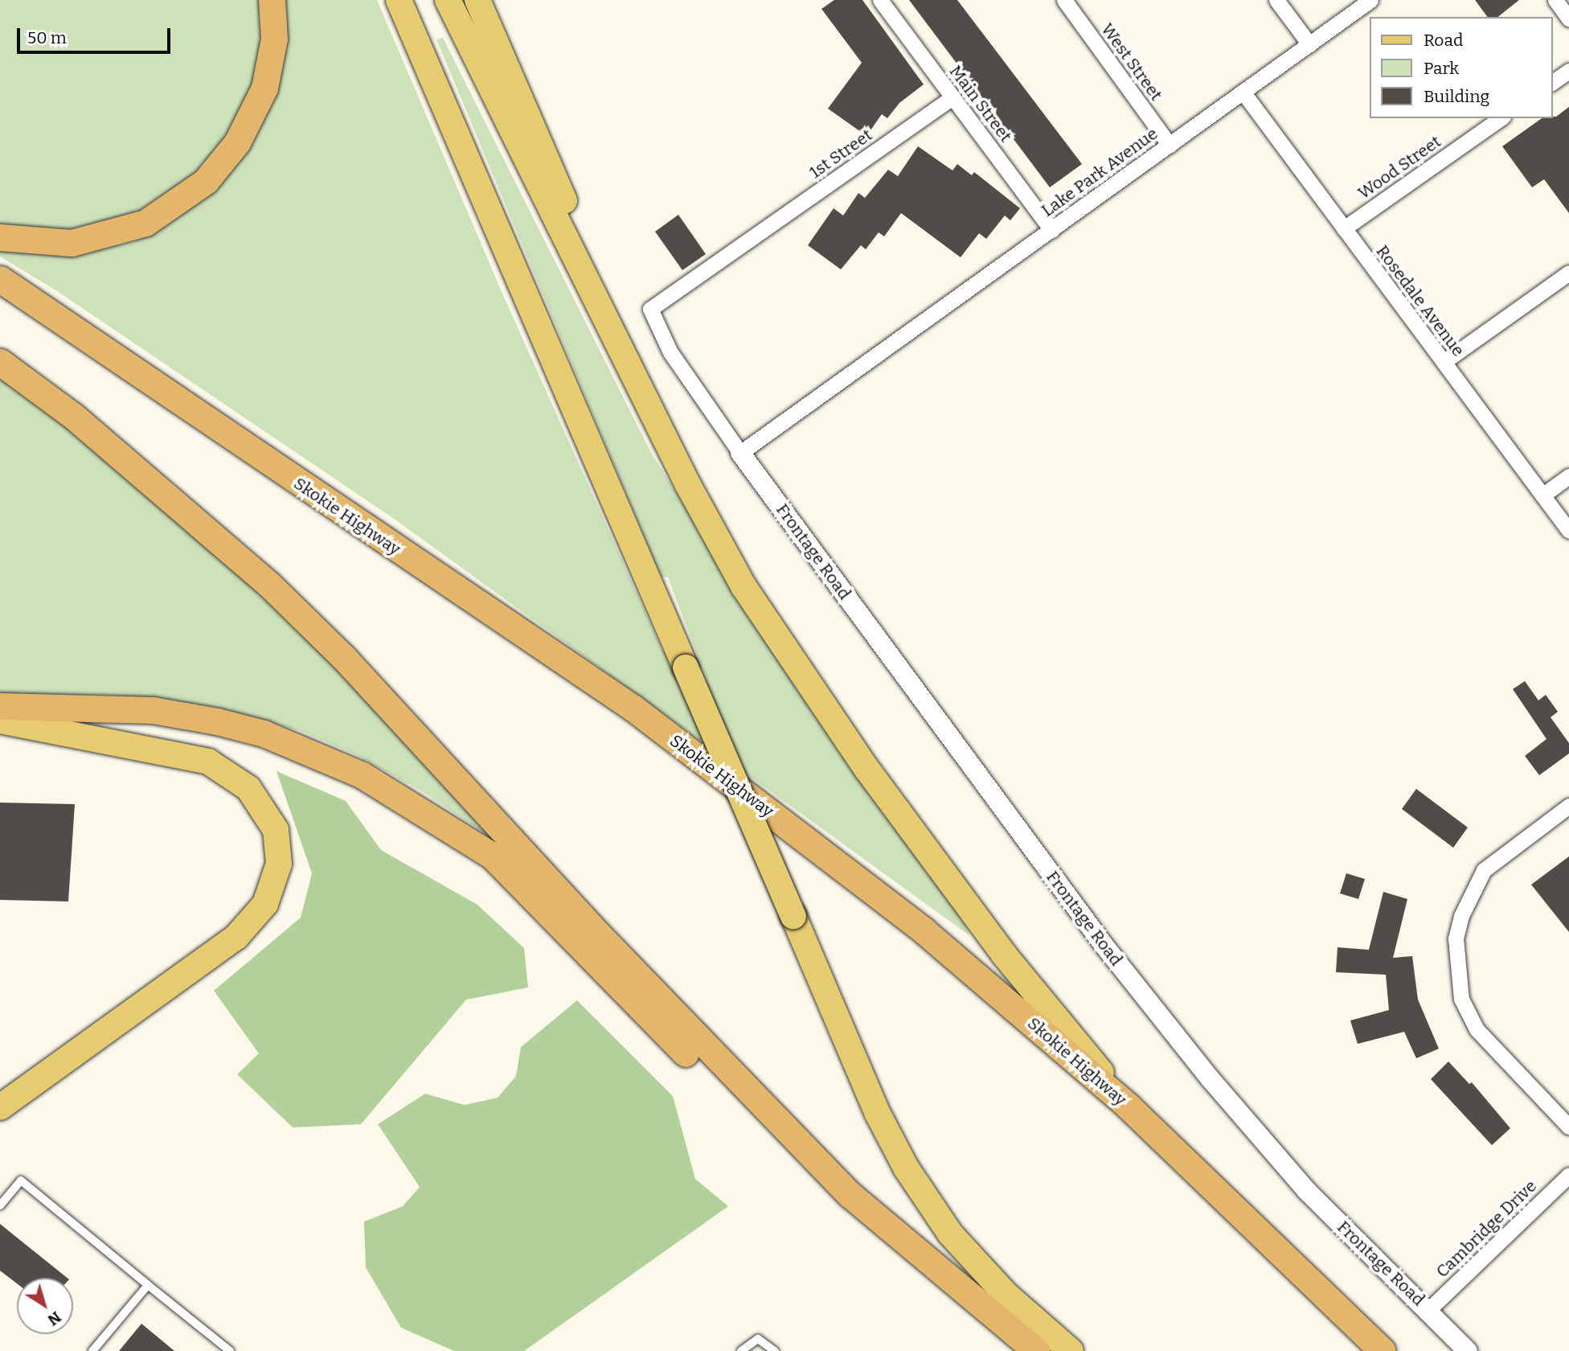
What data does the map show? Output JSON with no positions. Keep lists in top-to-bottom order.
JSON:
{
  "streets": {
    "highway": ["Skokie Highway"],
    "street": [
      "West Street",
      "Main Street",
      "1st Street",
      "Wood Street",
      "Lake Park Avenue",
      "Rosedale Avenue",
      "Frontage Road",
      "Cambridge Drive"
    ]
  },
  "crossings": [
    ["West Street", "Lake Park Avenue"],
    ["Main Street", "1st Street"],
    ["Main Street", "Lake Park Avenue"],
    ["1st Street", "Lake Park Avenue"],
    ["1st Street", "Frontage Road"],
    ["Wood Street", "Rosedale Avenue"],
    ["Lake Park Avenue", "Rosedale Avenue"],
    ["Lake Park Avenue", "Frontage Road"],
    ["Frontage Road", "Cambridge Drive"]
  ],
  "legend": ["Road", "Park", "Building"],
  "scale_bar": "50 m",
  "north": "bottom right"
}
